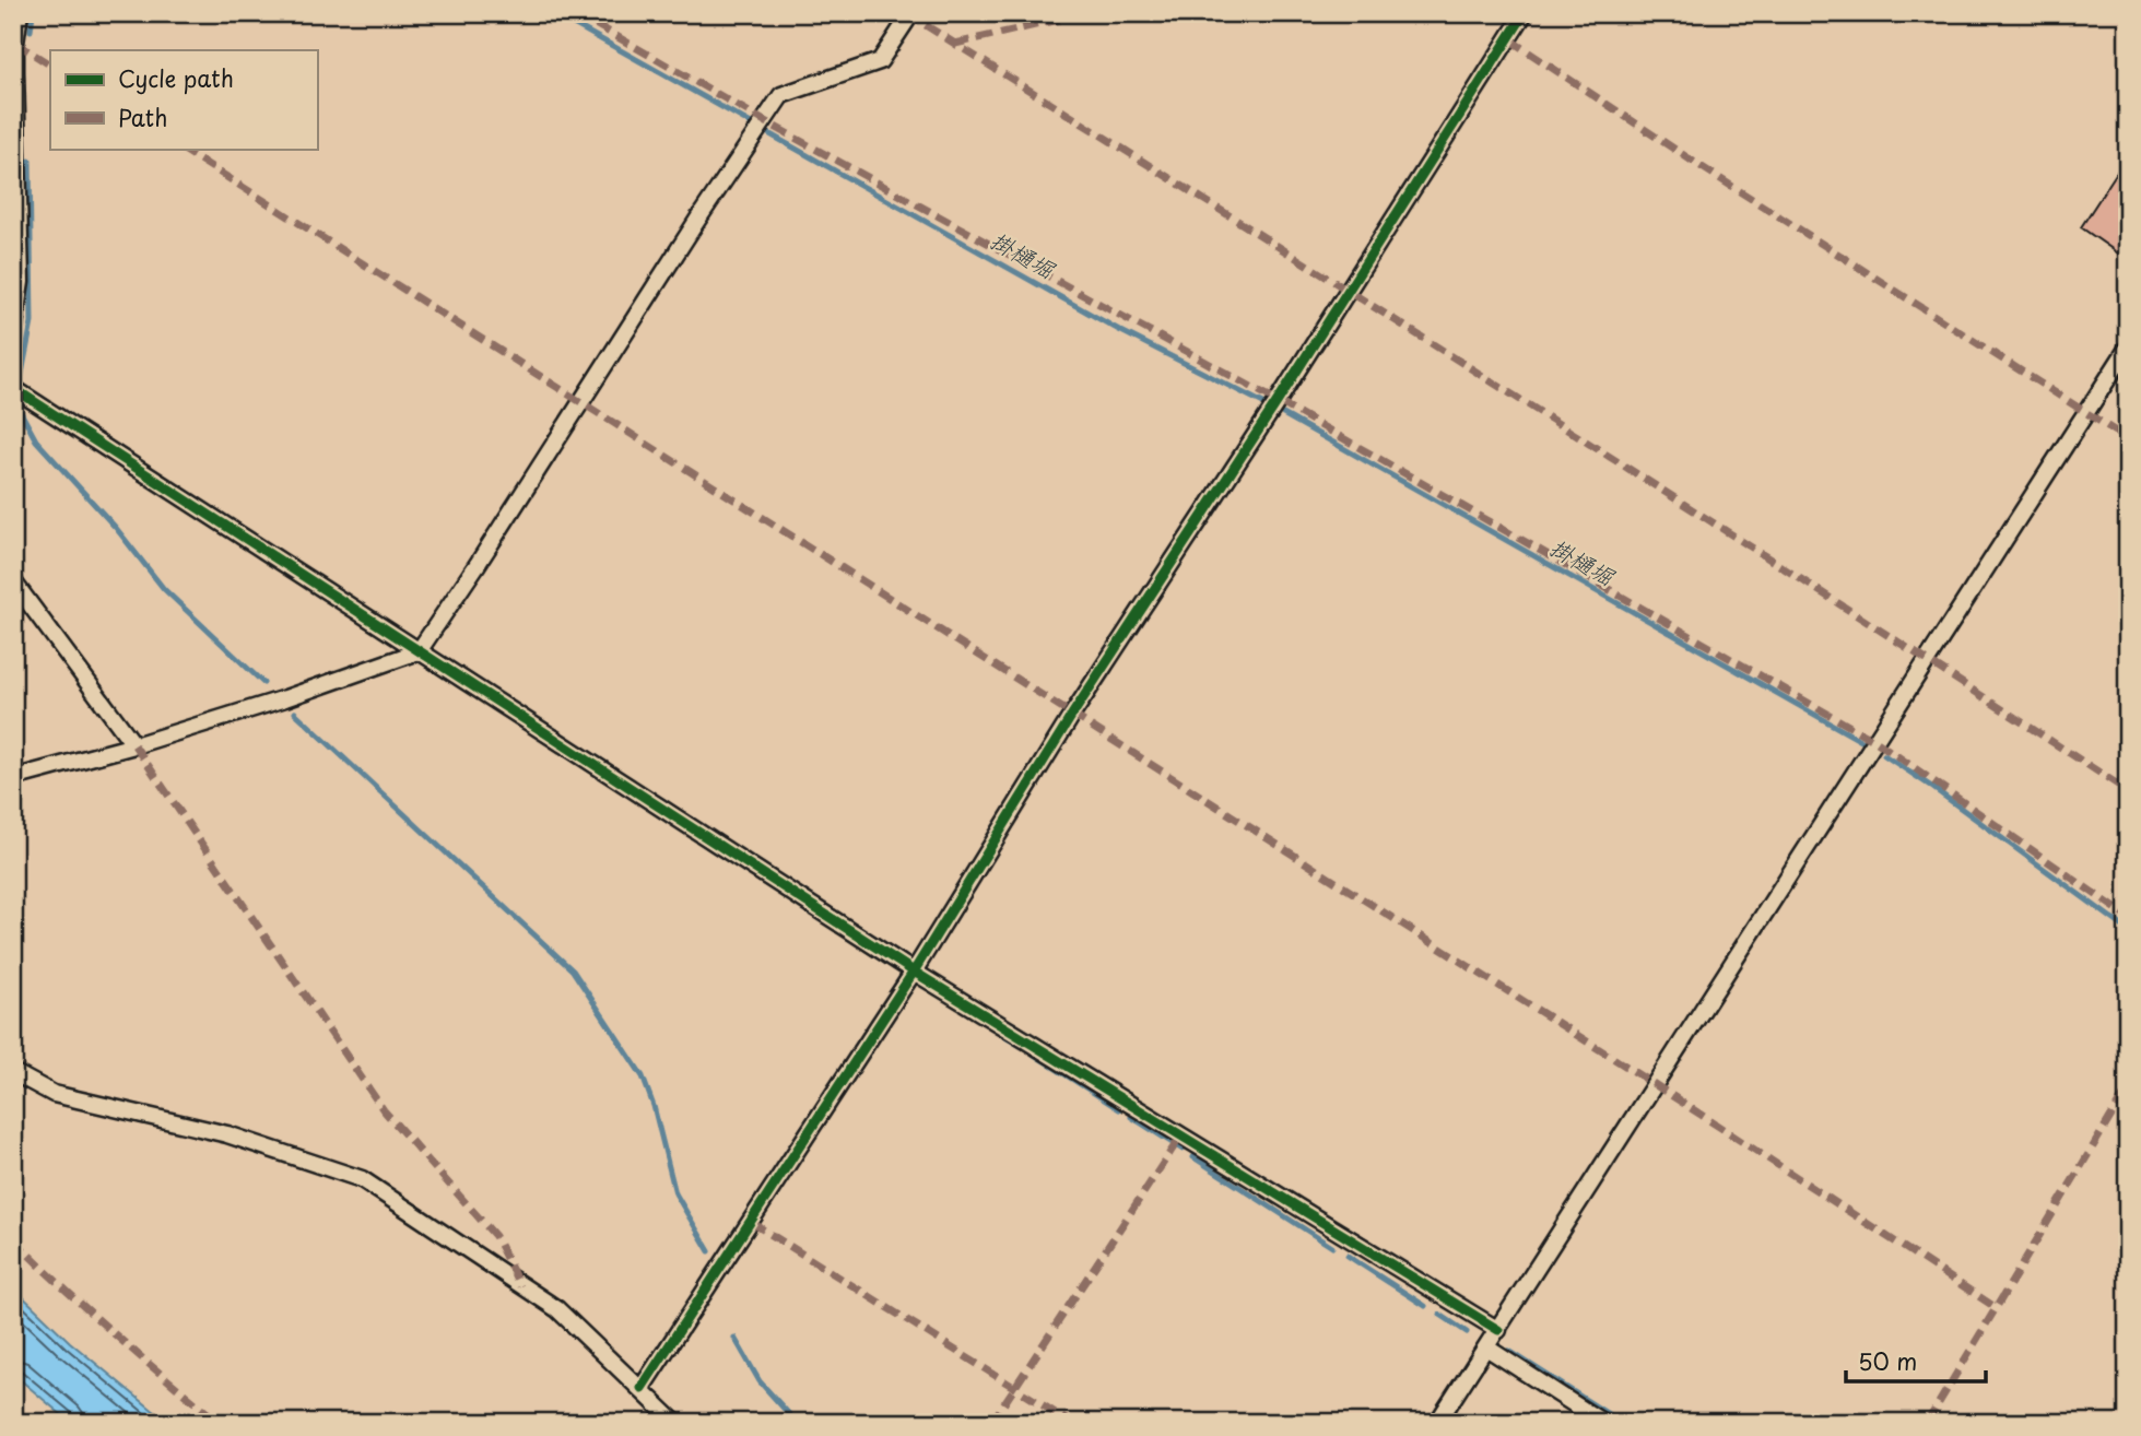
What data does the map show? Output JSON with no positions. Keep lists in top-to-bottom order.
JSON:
{
  "water": ["掛樋堀"],
  "legend": ["Cycle path", "Path"],
  "scale_bar": "50 m"
}
